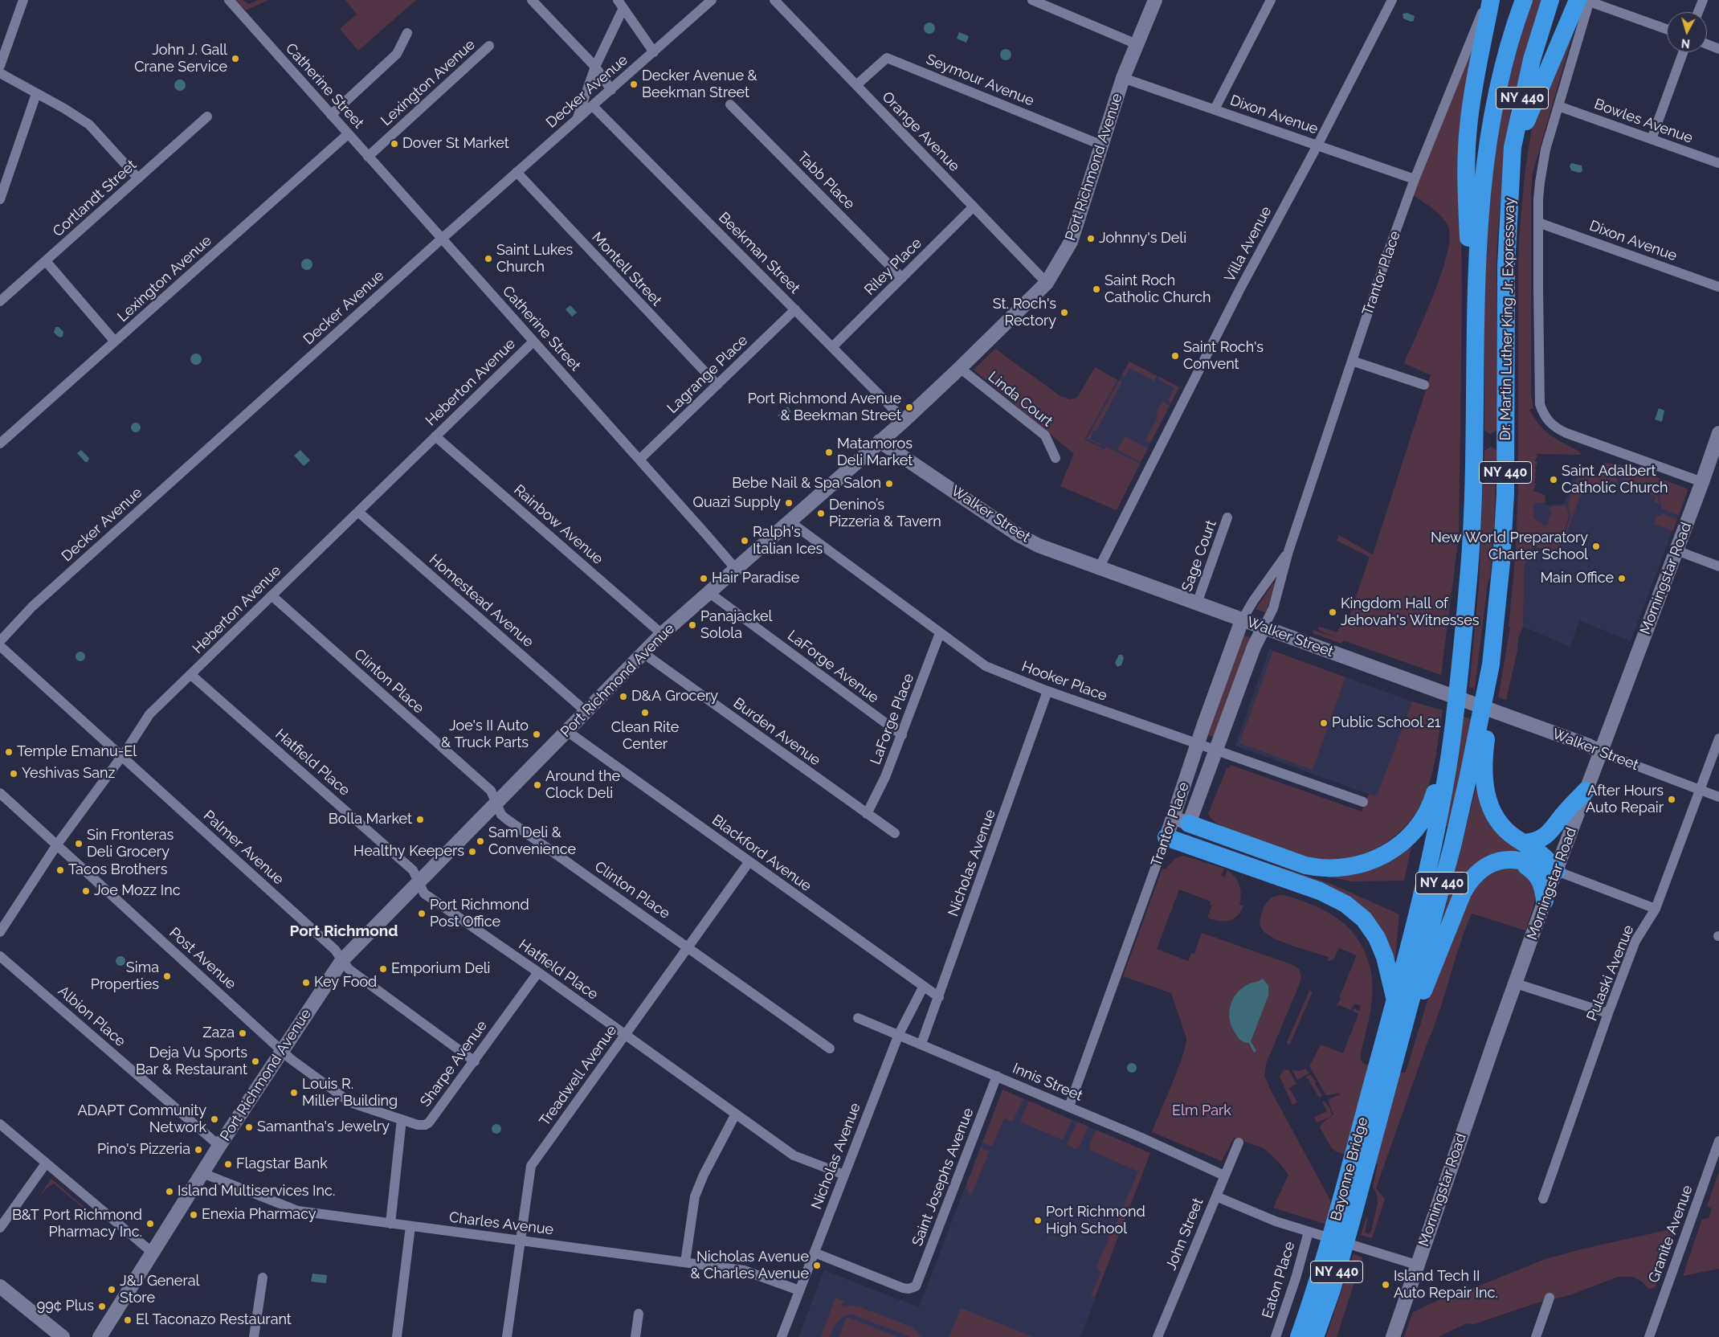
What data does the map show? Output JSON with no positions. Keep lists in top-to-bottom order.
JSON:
{
  "streets": {
    "highway": ["NY 440", "Dr. Martin Luther King Jr. Expressway", "Bayonne Bridge"],
    "street": [
      "Seymour Avenue",
      "Lexington Avenue",
      "Catherine Street",
      "Decker Avenue",
      "Dixon Avenue",
      "Bowles Avenue",
      "Orange Avenue",
      "Port Richmond Avenue",
      "Tabb Place",
      "Cortlandt Street",
      "Villa Avenue",
      "Beekman Street",
      "Riley Place",
      "Montell Street",
      "Trantor Place",
      "Lagrange Place",
      "Heberton Avenue",
      "Linda Court",
      "Walker Street",
      "Rainbow Avenue",
      "Sage Court",
      "Morningstar Road",
      "Homestead Avenue",
      "LaForge Avenue",
      "Clinton Place",
      "Hooker Place",
      "LaForge Place",
      "Burden Avenue",
      "Hatfield Place",
      "Palmer Avenue",
      "Blackford Avenue",
      "Nicholas Avenue",
      "Post Avenue",
      "Pulaski Avenue",
      "Albion Place",
      "Sharpe Avenue",
      "Treadwell Avenue",
      "Innis Street",
      "Saint Josephs Avenue",
      "Charles Avenue",
      "John Street",
      "Granite Avenue",
      "Eaton Place"
    ]
  },
  "crossings": [
    ["Seymour Avenue", "Orange Avenue"],
    ["Seymour Avenue", "Port Richmond Avenue"],
    ["Lexington Avenue", "Catherine Street"],
    ["Catherine Street", "Decker Avenue"],
    ["Catherine Street", "Port Richmond Avenue"],
    ["Catherine Street", "Lagrange Place"],
    ["Catherine Street", "Heberton Avenue"],
    ["Decker Avenue", "Beekman Street"],
    ["Decker Avenue", "Montell Street"],
    ["Dixon Avenue", "Port Richmond Avenue"],
    ["Dixon Avenue", "Villa Avenue"],
    ["Dixon Avenue", "Trantor Place"],
    ["Orange Avenue", "Port Richmond Avenue"],
    ["Orange Avenue", "Riley Place"],
    ["Port Richmond Avenue", "Beekman Street"],
    ["Port Richmond Avenue", "Linda Court"],
    ["Port Richmond Avenue", "Walker Street"],
    ["Port Richmond Avenue", "Rainbow Avenue"],
    ["Port Richmond Avenue", "Homestead Avenue"],
    ["Port Richmond Avenue", "LaForge Avenue"],
    ["Port Richmond Avenue", "Clinton Place"],
    ["Port Richmond Avenue", "Hooker Place"],
    ["Port Richmond Avenue", "Burden Avenue"],
    ["Port Richmond Avenue", "Hatfield Place"],
    ["Port Richmond Avenue", "Palmer Avenue"],
    ["Port Richmond Avenue", "Blackford Avenue"],
    ["Port Richmond Avenue", "Post Avenue"],
    ["Port Richmond Avenue", "Albion Place"],
    ["Port Richmond Avenue", "Charles Avenue"],
    ["Tabb Place", "Riley Place"],
    ["Villa Avenue", "Walker Street"],
    ["Beekman Street", "Riley Place"],
    ["Beekman Street", "Lagrange Place"],
    ["Montell Street", "Lagrange Place"],
    ["Trantor Place", "Walker Street"],
    ["Trantor Place", "Hooker Place"],
    ["Trantor Place", "Innis Street"],
    ["Dr. Martin Luther King Jr. Expressway", "Bayonne Bridge"],
    ["Heberton Avenue", "Rainbow Avenue"],
    ["Heberton Avenue", "Homestead Avenue"],
    ["Heberton Avenue", "Clinton Place"],
    ["Heberton Avenue", "Hatfield Place"],
    ["Heberton Avenue", "Palmer Avenue"],
    ["Heberton Avenue", "Post Avenue"],
    ["Walker Street", "Sage Court"],
    ["Walker Street", "Morningstar Road"],
    ["Walker Street", "Pulaski Avenue"],
    ["LaForge Avenue", "LaForge Place"],
    ["Clinton Place", "Treadwell Avenue"],
    ["Hooker Place", "LaForge Place"],
    ["Hooker Place", "Nicholas Avenue"],
    ["LaForge Place", "Burden Avenue"],
    ["Hatfield Place", "Nicholas Avenue"],
    ["Hatfield Place", "Sharpe Avenue"],
    ["Hatfield Place", "Treadwell Avenue"],
    ["Palmer Avenue", "Sharpe Avenue"],
    ["Blackford Avenue", "Nicholas Avenue"],
    ["Blackford Avenue", "Treadwell Avenue"],
    ["Nicholas Avenue", "Innis Street"],
    ["Nicholas Avenue", "Saint Josephs Avenue"],
    ["Nicholas Avenue", "Charles Avenue"],
    ["Post Avenue", "Sharpe Avenue"],
    ["Treadwell Avenue", "Charles Avenue"],
    ["Innis Street", "Saint Josephs Avenue"],
    ["Innis Street", "John Street"]
  ],
  "districts": ["Port Richmond"],
  "parks": ["Elm Park"],
  "places": [
    "John J. Gall Crane Service",
    "Decker Avenue & Beekman Street",
    "Dover St Market",
    "Johnny's Deli",
    "Saint Lukes Church",
    "Saint Roch Catholic Church",
    "St. Roch's Rectory",
    "Saint Roch's Convent",
    "Port Richmond Avenue & Beekman Street",
    "Matamoros Deli Market",
    "Saint Adalbert Catholic Church",
    "Bebe Nail & Spa Salon",
    "Quazi Supply",
    "Denino’s Pizzeria & Tavern",
    "Ralph's Italian Ices",
    "New World Preparatory Charter School",
    "Hair Paradise",
    "Main Office",
    "Kingdom Hall of Jehovah's Witnesses",
    "Panajackel Solola",
    "D&A Grocery",
    "Clean Rite Center",
    "Public School 21",
    "Joe's II Auto & Truck Parts",
    "Temple Emanu-El",
    "Yeshivas Sanz",
    "Around the Clock Deli",
    "After Hours Auto Repair",
    "Bolla Market",
    "Sam Deli & Convenience",
    "Sin Fronteras Deli Grocery",
    "Healthy Keepers",
    "Tacos Brothers",
    "Joe Mozz Inc",
    "Port Richmond Post Office",
    "Emporium Deli",
    "Sima Properties",
    "Key Food",
    "Zaza",
    "Deja Vu Sports Bar & Restaurant",
    "Louis R. Miller Building",
    "ADAPT Community Network",
    "Samantha's Jewelry",
    "Pino's Pizzeria",
    "Flagstar Bank",
    "Island Multiservices Inc.",
    "Enexia Pharmacy",
    "Port Richmond High School",
    "B&T Port Richmond Pharmacy Inc.",
    "Nicholas Avenue & Charles Avenue",
    "Island Tech II Auto Repair Inc.",
    "J&J General Store",
    "99¢ Plus",
    "El Taconazo Restaurant"
  ],
  "north": "bottom"
}
